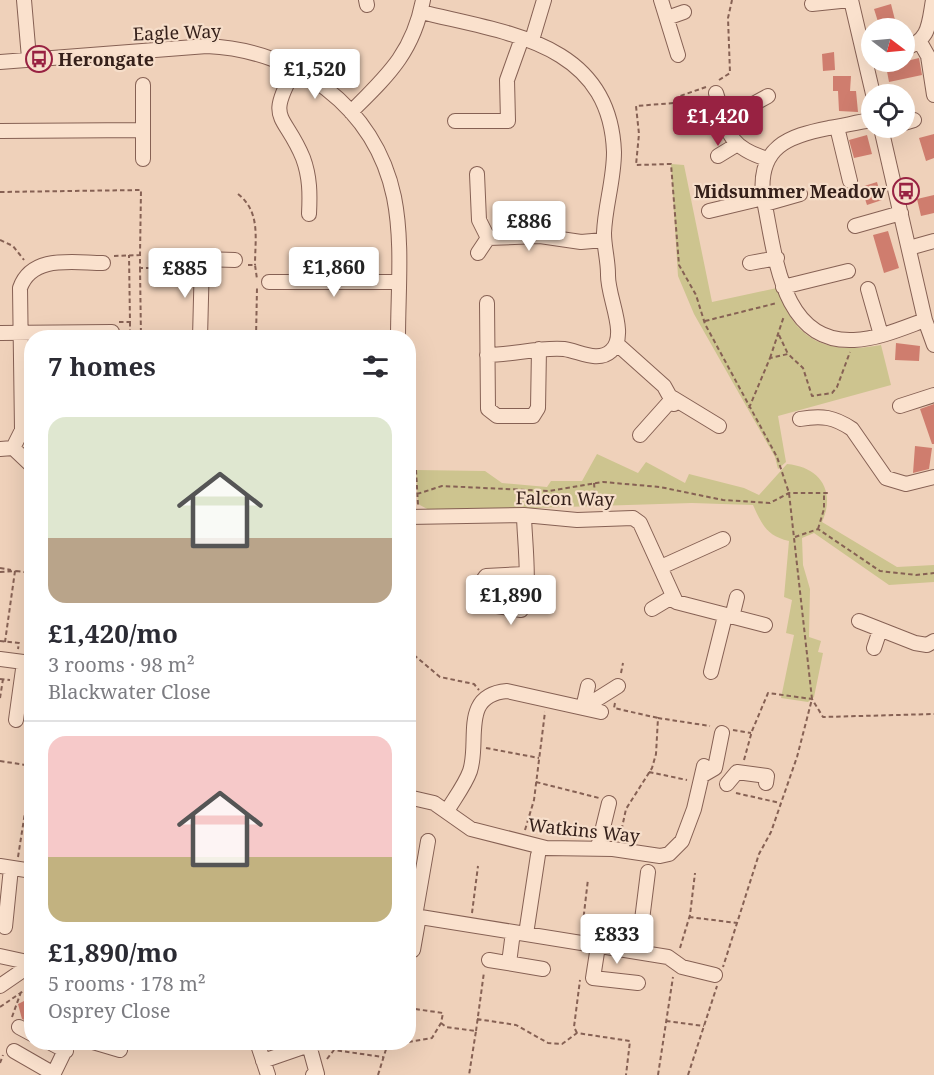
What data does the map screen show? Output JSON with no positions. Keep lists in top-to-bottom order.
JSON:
{
  "streets": {
    "street": ["Eagle Way", "Falcon Way", "Watkins Way"]
  },
  "places": {
    "bus stop": ["Herongate", "Midsummer Meadow"]
  },
  "north": "right",
  "page": {
    "price": [
      "£1,520",
      "£1,420",
      "£886",
      "£1,860",
      "£885",
      "£1,890",
      "£833"
    ],
    "heading": "7 homes",
    "list": [
      {
        "name": "£1,420/mo",
        "note": "3 rooms · 98 m² · Blackwater Close"
      },
      {
        "name": "£1,890/mo",
        "note": "5 rooms · 178 m² · Osprey Close"
      }
    ]
  }
}
